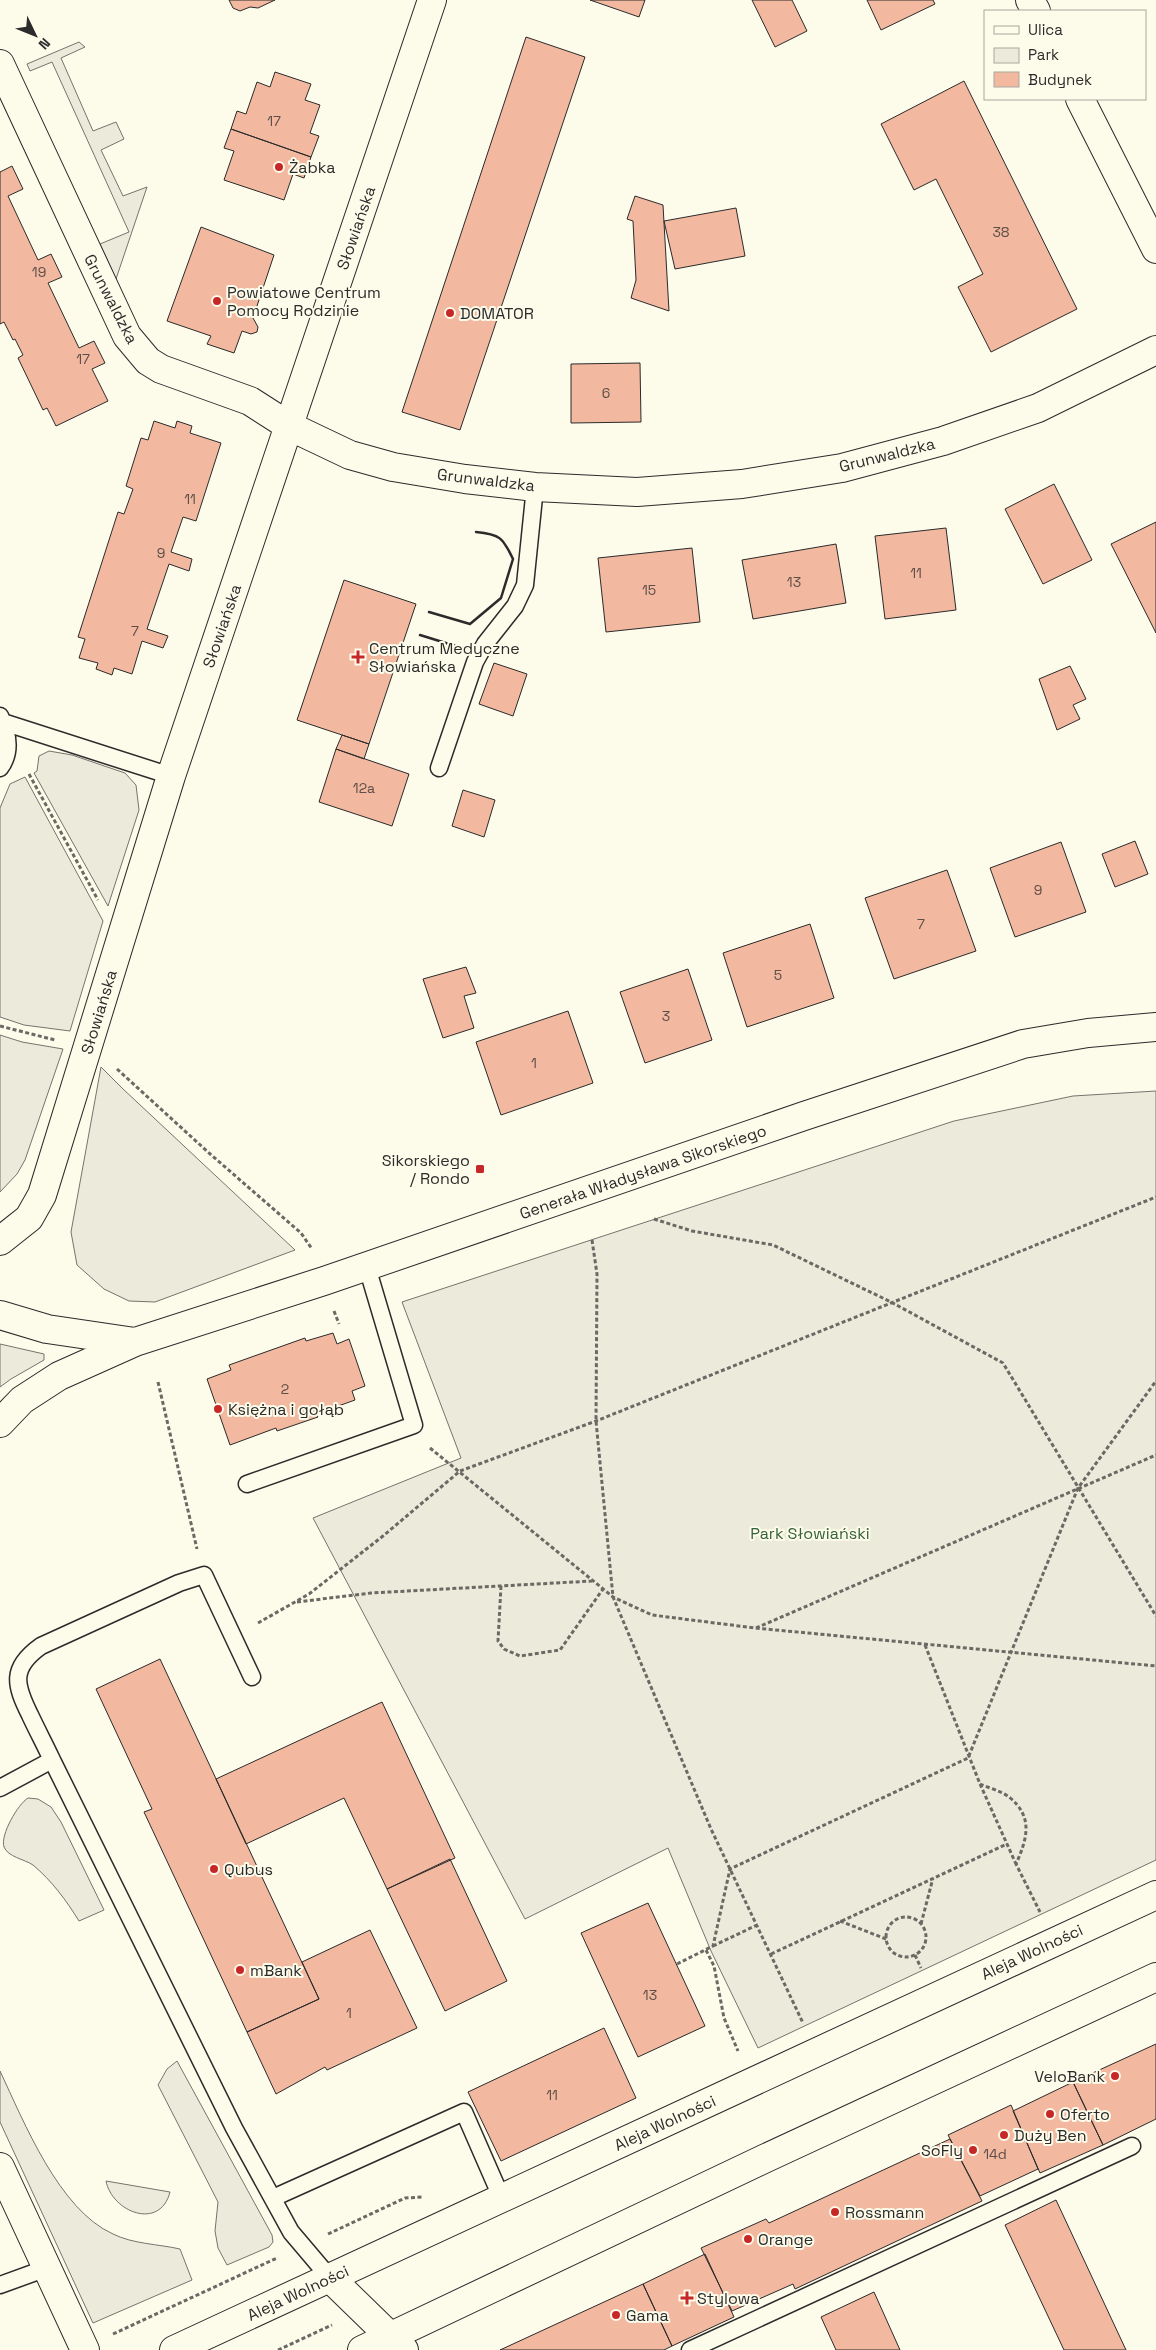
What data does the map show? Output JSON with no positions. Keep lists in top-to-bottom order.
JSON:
{
  "streets": {
    "street": [
      "Słowiańska",
      "Grunwaldzka",
      "Generała Władysława Sikorskiego",
      "Aleja Wolności"
    ]
  },
  "crossings": [
    ["Słowiańska", "Grunwaldzka"]
  ],
  "parks": ["Park Słowiański"],
  "places": {
    "other": [
      "Żabka",
      "Powiatowe Centrum Pomocy Rodzinie",
      "DOMATOR",
      "Księżna i gołąb",
      "Qubus",
      "mBank",
      "VeloBank",
      "Oferto",
      "Duży Ben",
      "SoFly",
      "Rossmann",
      "Orange",
      "Gama"
    ],
    "health": ["Centrum Medyczne Słowiańska", "Stylowa"],
    "transit": ["Sikorskiego / Rondo"]
  },
  "house_numbers": [
    "17",
    "38",
    "19",
    "17",
    "6",
    "11",
    "9",
    "11",
    "13",
    "15",
    "7",
    "12a",
    "9",
    "7",
    "5",
    "3",
    "1",
    "2",
    "13",
    "1",
    "11",
    "14d"
  ],
  "legend": ["Ulica", "Park", "Budynek"],
  "north": "bottom right"
}
